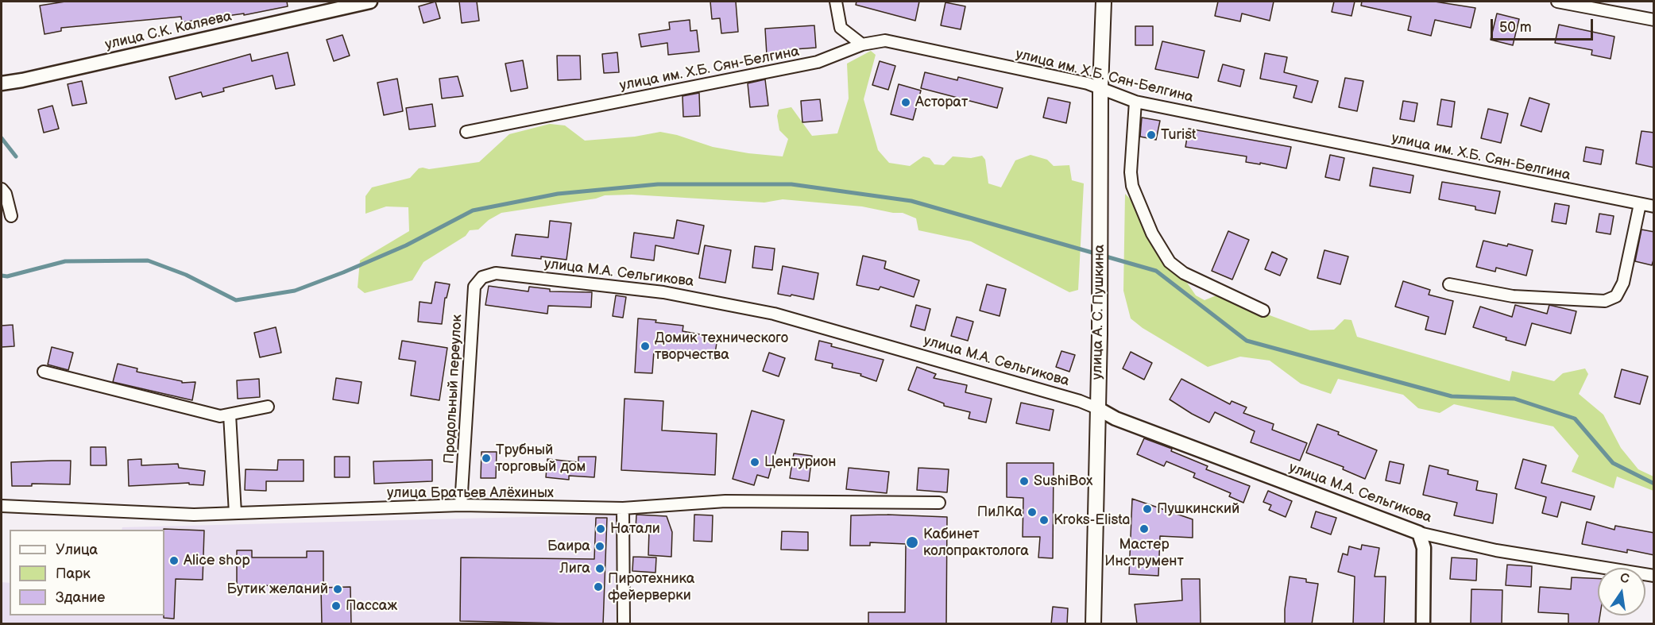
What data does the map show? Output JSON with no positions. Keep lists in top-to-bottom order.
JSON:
{
  "streets": {
    "main road": ["улица А. С. Пушкина"],
    "street": [
      "улица С.К. Каляева",
      "улица им. Х.Б. Сян-Белгина",
      "улица М.А. Сельгикова",
      "Продольный переулок",
      "улица Братьев Алёхиных"
    ]
  },
  "crossings": [
    ["улица им. Х.Б. Сян-Белгина", "улица А. С. Пушкина"],
    ["улица М.А. Сельгикова", "улица А. С. Пушкина"],
    ["улица М.А. Сельгикова", "Продольный переулок"],
    ["Продольный переулок", "улица Братьев Алёхиных"]
  ],
  "places": [
    "Асторат",
    "Turist",
    "Домик технического творчества",
    "Трубный торговый дом",
    "Центурион",
    "SushiBox",
    "Пушкинский",
    "ПиЛКа",
    "Kroks-Elista",
    "Натали",
    "Мастер Инструмент",
    "Кабинет колопрактолога",
    "Баира",
    "Alice shop",
    "Лига",
    "Пиротехника фейерверки",
    "Бутик желаний",
    "Пассаж"
  ],
  "legend": ["Улица", "Парк", "Здание"],
  "scale_bar": "50 m",
  "north": "top"
}
